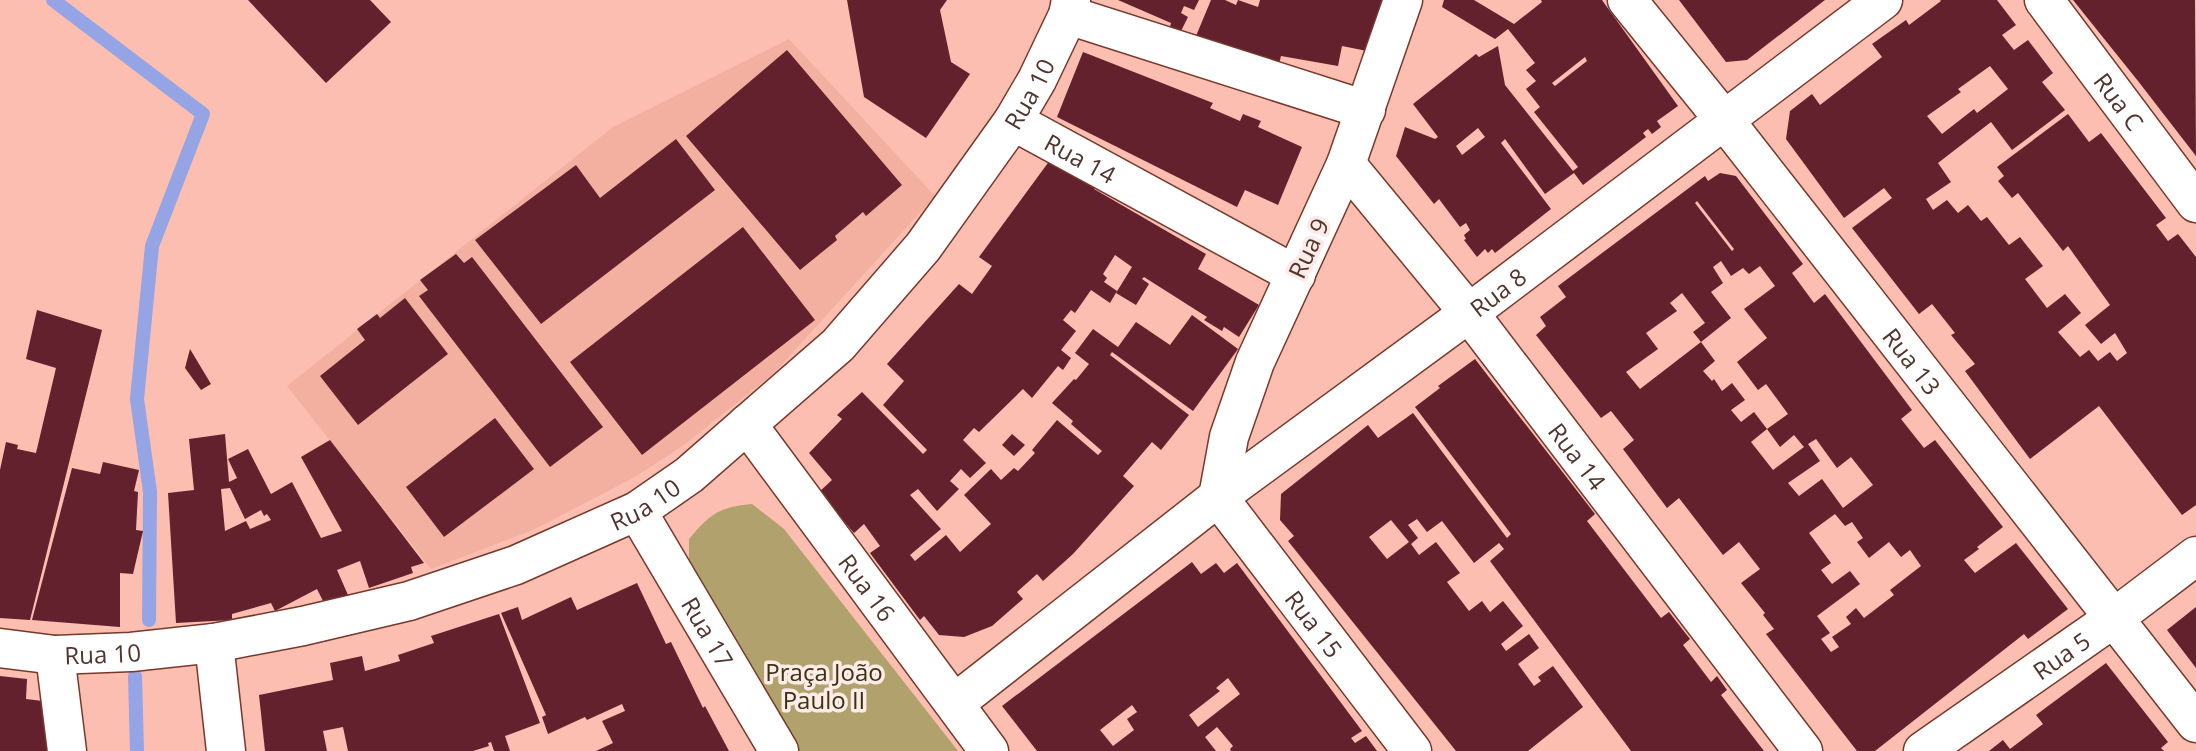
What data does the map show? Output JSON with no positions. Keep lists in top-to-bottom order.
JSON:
{
  "streets": {
    "street": [
      "Rua 10",
      "Rua C",
      "Rua 14",
      "Rua 9",
      "Rua 8",
      "Rua 13",
      "Rua 16",
      "Rua 15",
      "Rua 17",
      "Rua 5"
    ]
  },
  "crossings": [
    ["Rua 10", "Rua 14"],
    ["Rua 10", "Rua 16"],
    ["Rua 10", "Rua 17"],
    ["Rua 14", "Rua 9"],
    ["Rua 14", "Rua 8"],
    ["Rua 9", "Rua 8"],
    ["Rua 9", "Rua 15"],
    ["Rua 8", "Rua 13"],
    ["Rua 8", "Rua 16"],
    ["Rua 8", "Rua 15"],
    ["Rua 13", "Rua 5"]
  ],
  "parks": ["Praça João Paulo II"]
}
